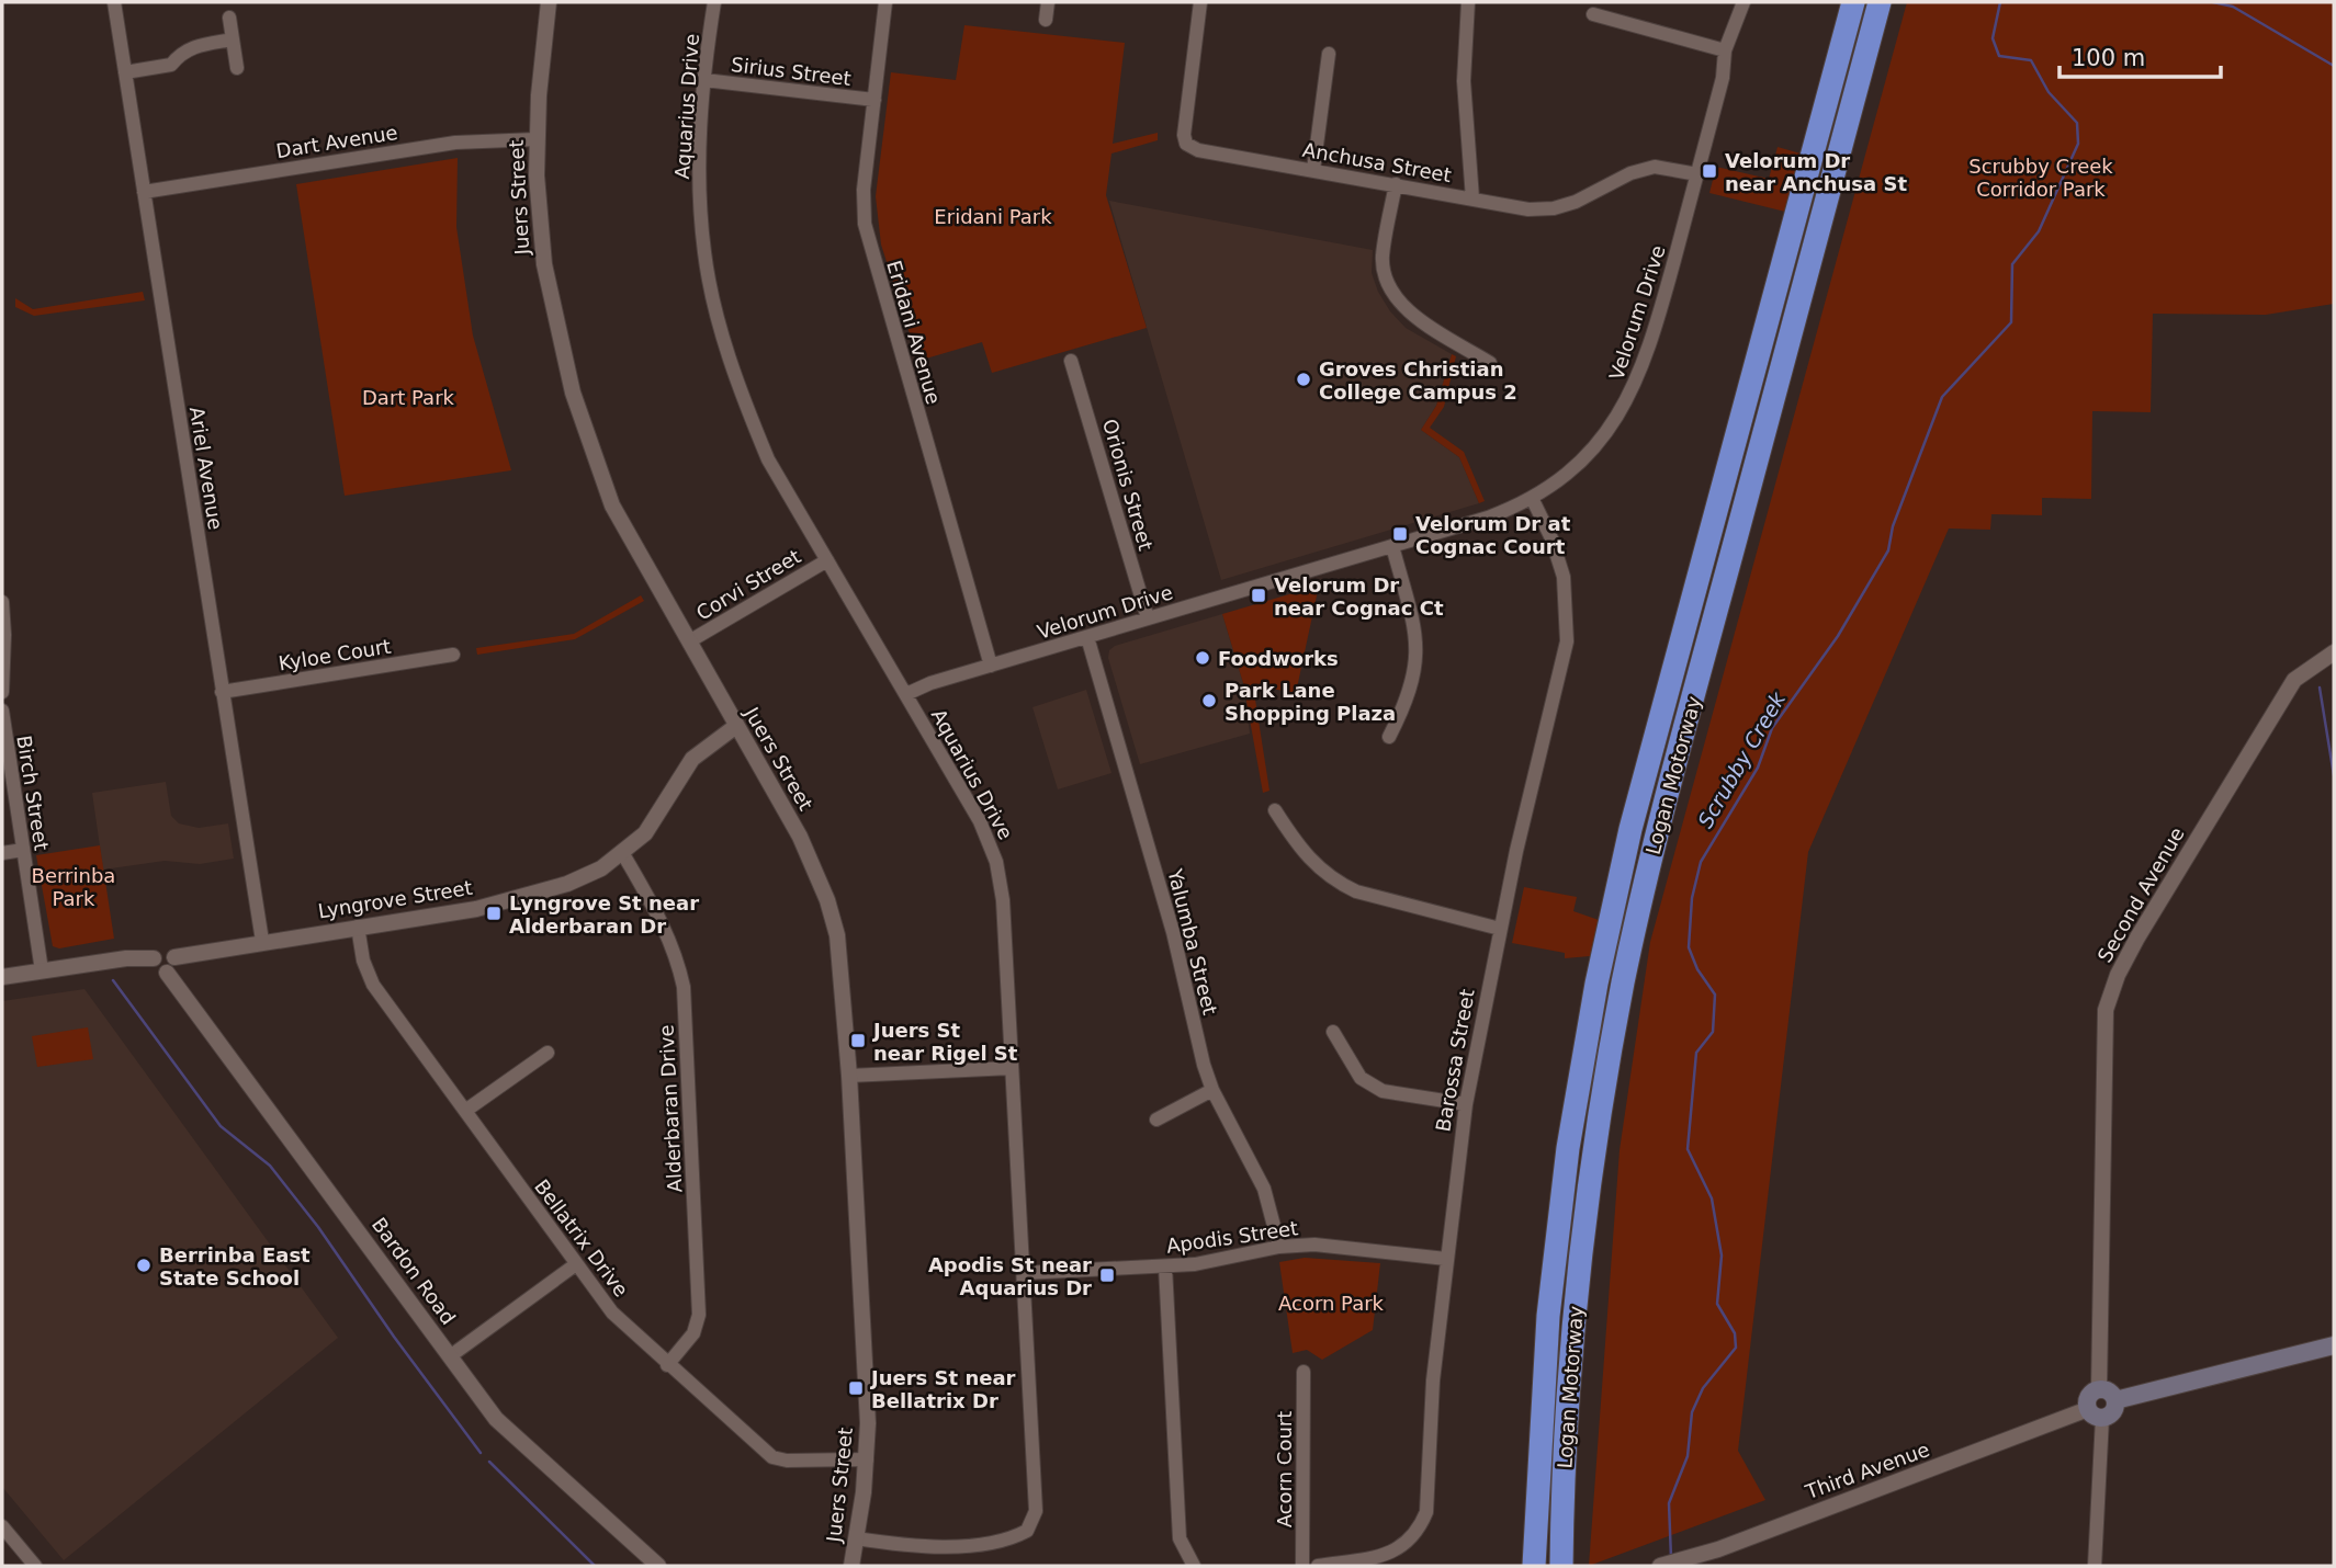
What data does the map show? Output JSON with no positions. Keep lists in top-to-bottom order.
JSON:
{
  "streets": {
    "highway": ["Logan Motorway"],
    "street": [
      "Sirius Street",
      "Aquarius Drive",
      "Dart Avenue",
      "Anchusa Street",
      "Juers Street",
      "Velorum Drive",
      "Eridani Avenue",
      "Ariel Avenue",
      "Orionis Street",
      "Corvi Street",
      "Kyloe Court",
      "Birch Street",
      "Second Avenue",
      "Lyngrove Street",
      "Yalumba Street",
      "Barossa Street",
      "Alderbaran Drive",
      "Apodis Street",
      "Bellatrix Drive",
      "Bardon Road",
      "Acorn Court",
      "Third Avenue"
    ]
  },
  "crossings": [
    ["Sirius Street", "Aquarius Drive"],
    ["Sirius Street", "Eridani Avenue"],
    ["Aquarius Drive", "Juers Street"],
    ["Aquarius Drive", "Velorum Drive"],
    ["Aquarius Drive", "Corvi Street"],
    ["Aquarius Drive", "Apodis Street"],
    ["Dart Avenue", "Juers Street"],
    ["Dart Avenue", "Ariel Avenue"],
    ["Anchusa Street", "Velorum Drive"],
    ["Juers Street", "Corvi Street"],
    ["Juers Street", "Lyngrove Street"],
    ["Juers Street", "Bellatrix Drive"],
    ["Velorum Drive", "Eridani Avenue"],
    ["Velorum Drive", "Orionis Street"],
    ["Velorum Drive", "Yalumba Street"],
    ["Velorum Drive", "Barossa Street"],
    ["Ariel Avenue", "Kyloe Court"],
    ["Ariel Avenue", "Lyngrove Street"],
    ["Second Avenue", "Third Avenue"],
    ["Lyngrove Street", "Alderbaran Drive"],
    ["Lyngrove Street", "Bellatrix Drive"],
    ["Lyngrove Street", "Bardon Road"],
    ["Yalumba Street", "Apodis Street"],
    ["Barossa Street", "Apodis Street"],
    ["Alderbaran Drive", "Bellatrix Drive"]
  ],
  "water": ["Scrubby Creek"],
  "parks": [
    "Scrubby Creek Corridor Park",
    "Eridani Park",
    "Dart Park",
    "Berrinba Park",
    "Acorn Park"
  ],
  "places": {
    "transit": [
      "Velorum Dr near Anchusa St",
      "Velorum Dr at Cognac Court",
      "Velorum Dr near Cognac Ct",
      "Lyngrove St near Alderbaran Dr",
      "Juers St near Rigel St",
      "Apodis St near Aquarius Dr",
      "Juers St near Bellatrix Dr"
    ],
    "other": [
      "Groves Christian College Campus 2",
      "Foodworks",
      "Park Lane Shopping Plaza",
      "Berrinba East State School"
    ]
  },
  "scale_bar": "100 m"
}
